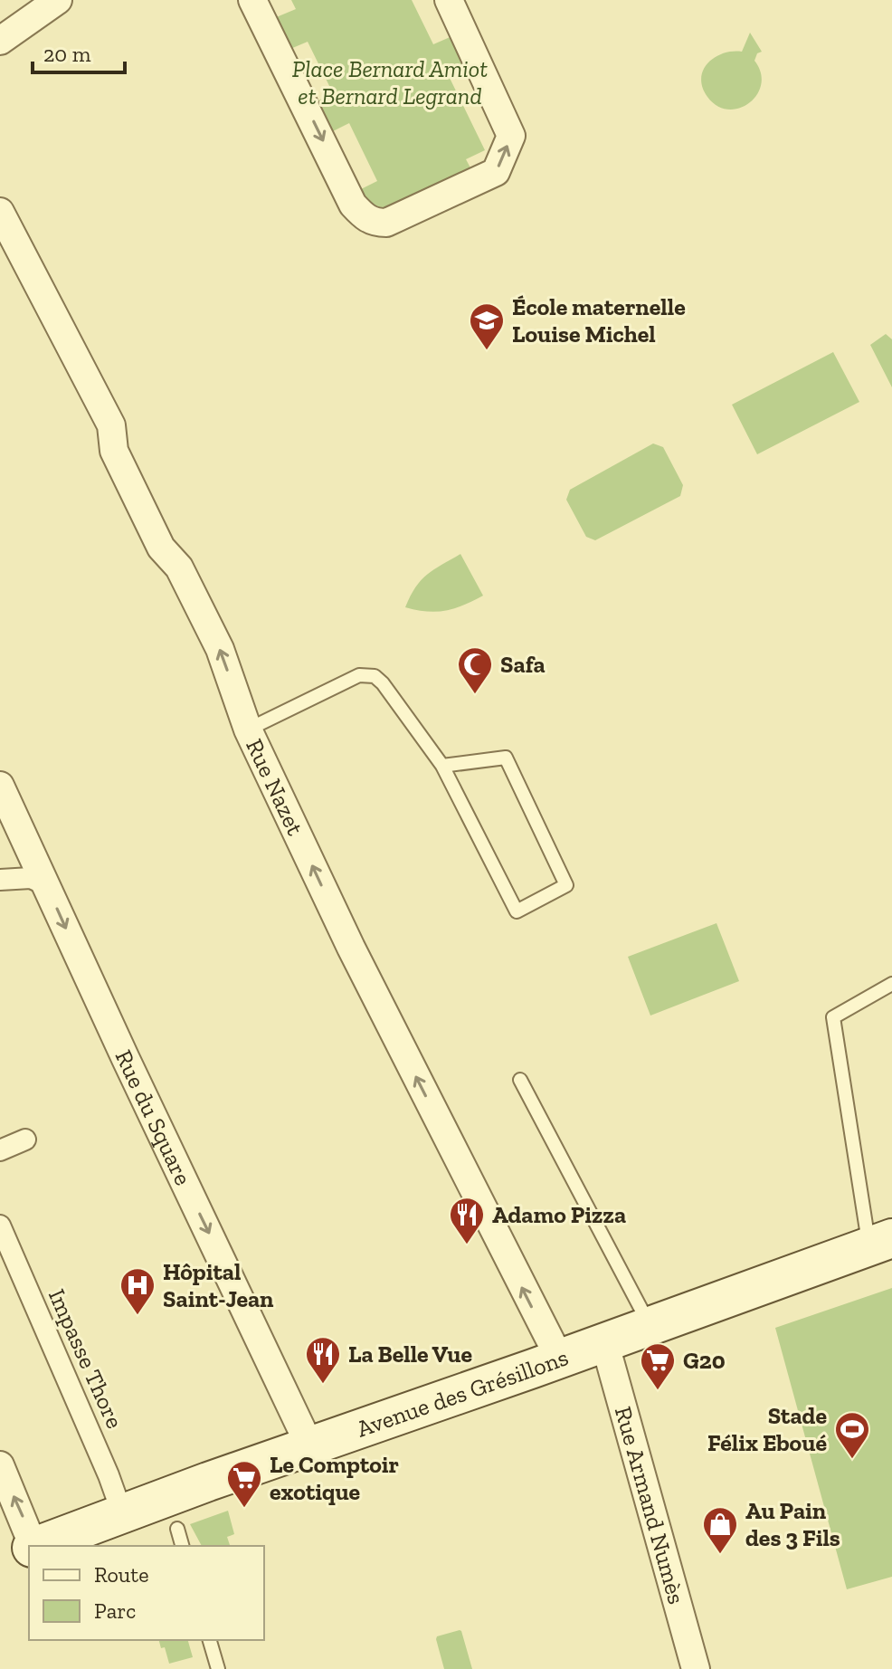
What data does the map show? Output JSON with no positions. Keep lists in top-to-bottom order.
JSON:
{
  "streets": {
    "main road": ["Avenue des Grésillons"],
    "street": [
      "Rue Nazet",
      "Rue du Square",
      "Impasse Thore",
      "Rue Armand Numès"
    ]
  },
  "crossings": [
    ["Rue Nazet", "Avenue des Grésillons"],
    ["Rue du Square", "Avenue des Grésillons"],
    ["Impasse Thore", "Avenue des Grésillons"],
    ["Avenue des Grésillons", "Rue Armand Numès"]
  ],
  "one_way": ["Rue Nazet", "Rue du Square"],
  "parks": ["Place Bernard Amiot et Bernard Legrand"],
  "places": {
    "school or university": ["École maternelle Louise Michel"],
    "mosque": ["Safa"],
    "restaurant": ["Adamo Pizza", "La Belle Vue"],
    "hospital": ["Hôpital Saint-Jean"],
    "supermarket": ["G20", "Le Comptoir exotique"],
    "sports": ["Stade Félix Eboué"],
    "shop": ["Au Pain des 3 Fils"]
  },
  "legend": ["Route", "Parc"],
  "scale_bar": "20 m"
}
